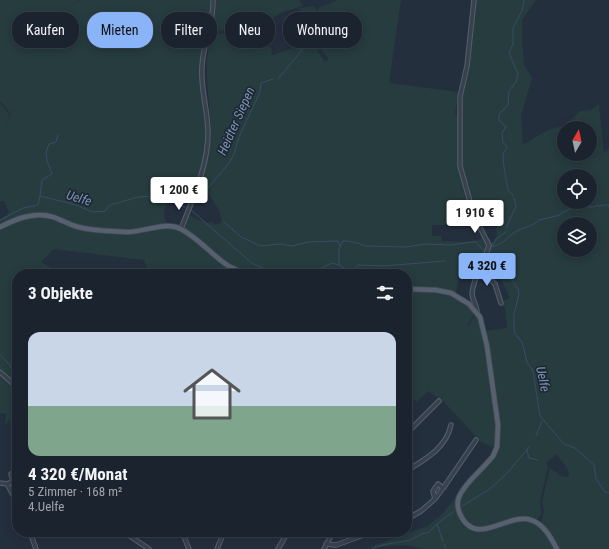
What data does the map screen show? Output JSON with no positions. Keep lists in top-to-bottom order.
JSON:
{
  "water": ["Heidter Siepen", "Uelfe"],
  "north": "top",
  "page": {
    "chip": [
      "Kaufen",
      "Mieten",
      "Filter",
      "Neu",
      "Wohnung"
    ],
    "price": ["1 200 €", "1 910 €", "4 320 €"],
    "heading": "3 Objekte",
    "list": [
      {
        "name": "4 320 €/Monat",
        "note": "5 Zimmer · 168 m² · 4.Uelfe"
      }
    ]
  }
}
